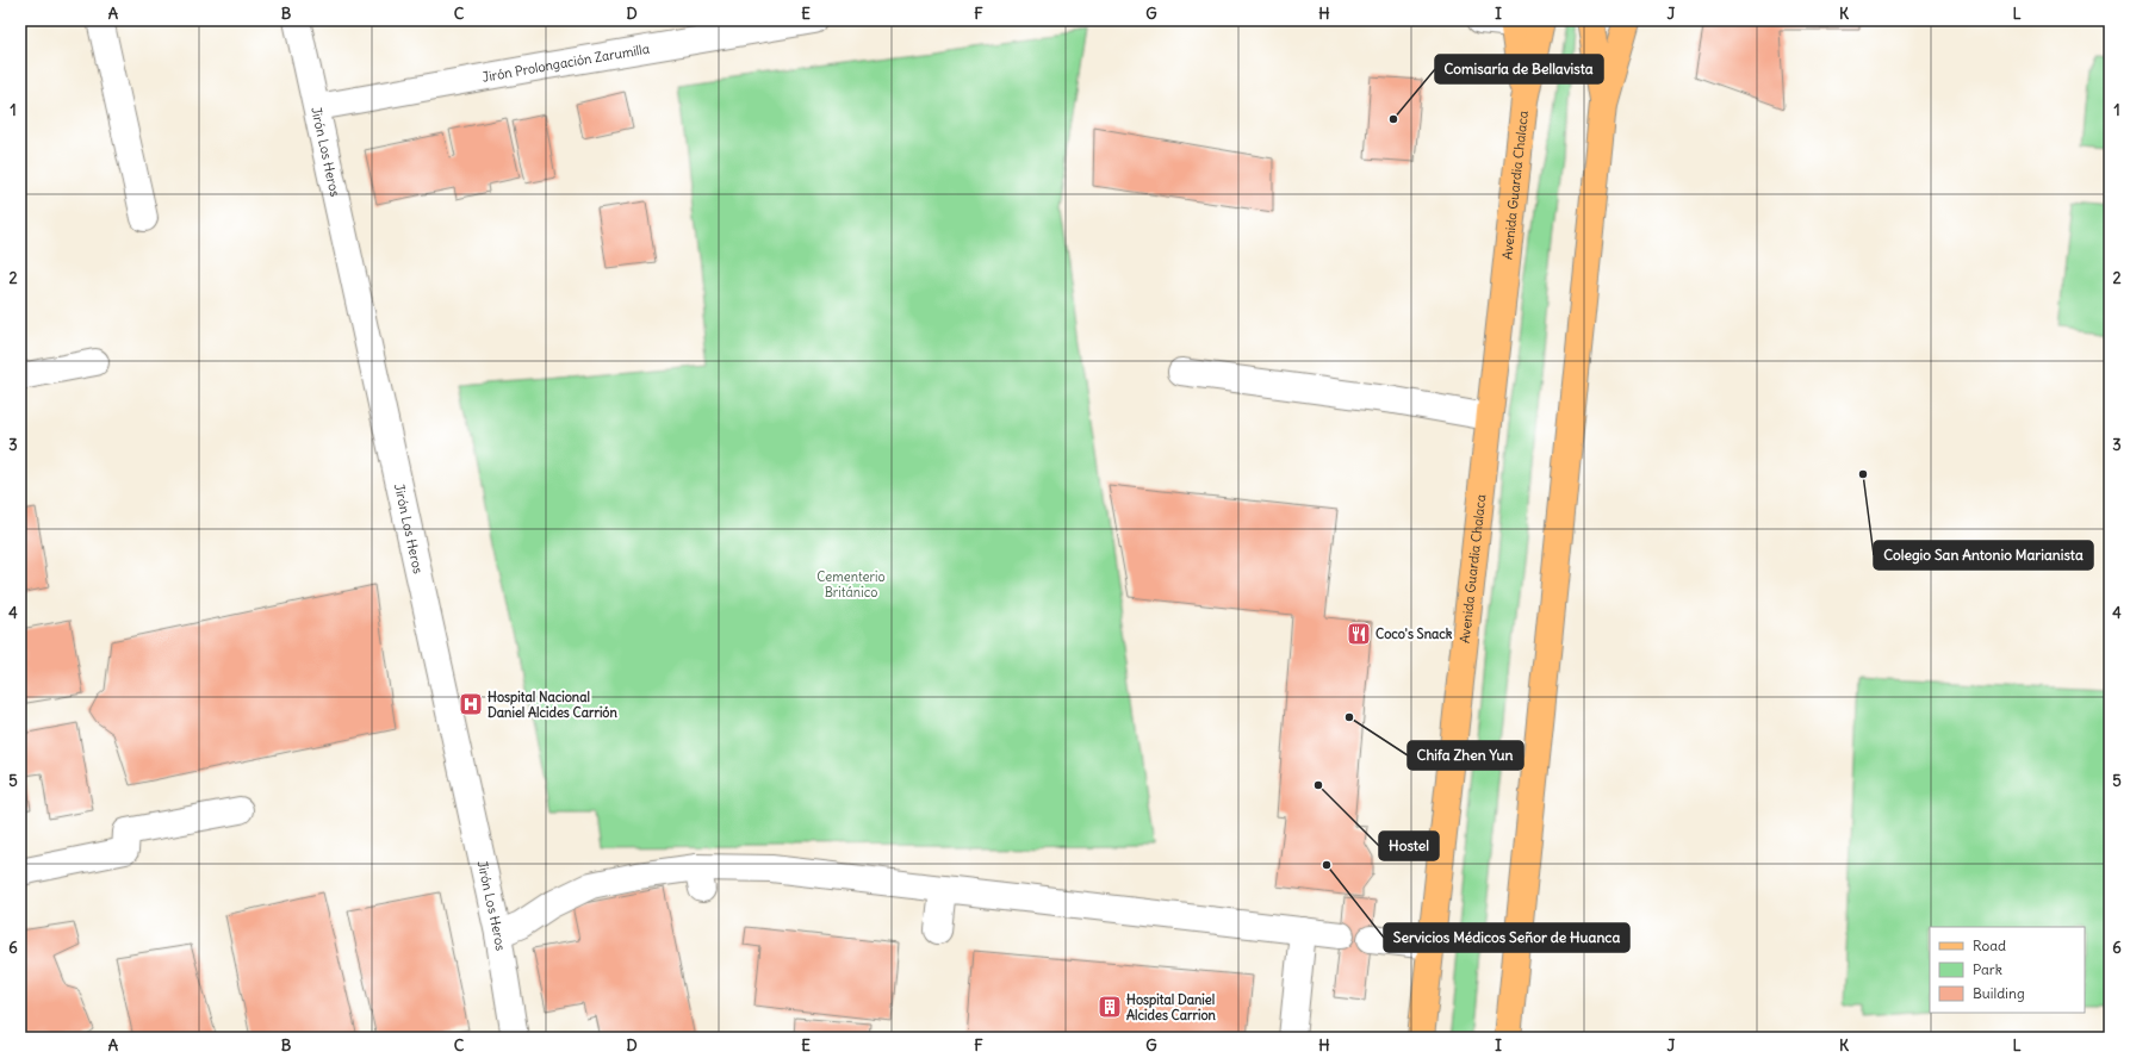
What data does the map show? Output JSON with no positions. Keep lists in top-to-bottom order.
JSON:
{
  "streets": {
    "main road": ["Avenida Guardia Chalaca"],
    "street": ["Jirón Prolongación Zarumilla", "Jirón Los Heros"]
  },
  "crossings": [
    ["Jirón Prolongación Zarumilla", "Jirón Los Heros"]
  ],
  "parks": ["Cementerio Británico"],
  "places": {
    "other": [
      "Comisaría de Bellavista",
      "Colegio San Antonio Marianista",
      "Chifa Zhen Yun",
      "Hostel",
      "Servicios Médicos Señor de Huanca"
    ],
    "restaurant": ["Coco's Snack"],
    "hospital": ["Hospital Nacional Daniel Alcides Carrión"],
    "building": ["Hospital Daniel Alcides Carrion"]
  },
  "legend": ["Road", "Park", "Building"],
  "grid": {
    "columns": [
      "A",
      "B",
      "C",
      "D",
      "E",
      "F",
      "G",
      "H",
      "I",
      "J",
      "K",
      "L"
    ],
    "rows": [
      "1",
      "2",
      "3",
      "4",
      "5",
      "6"
    ]
  }
}
